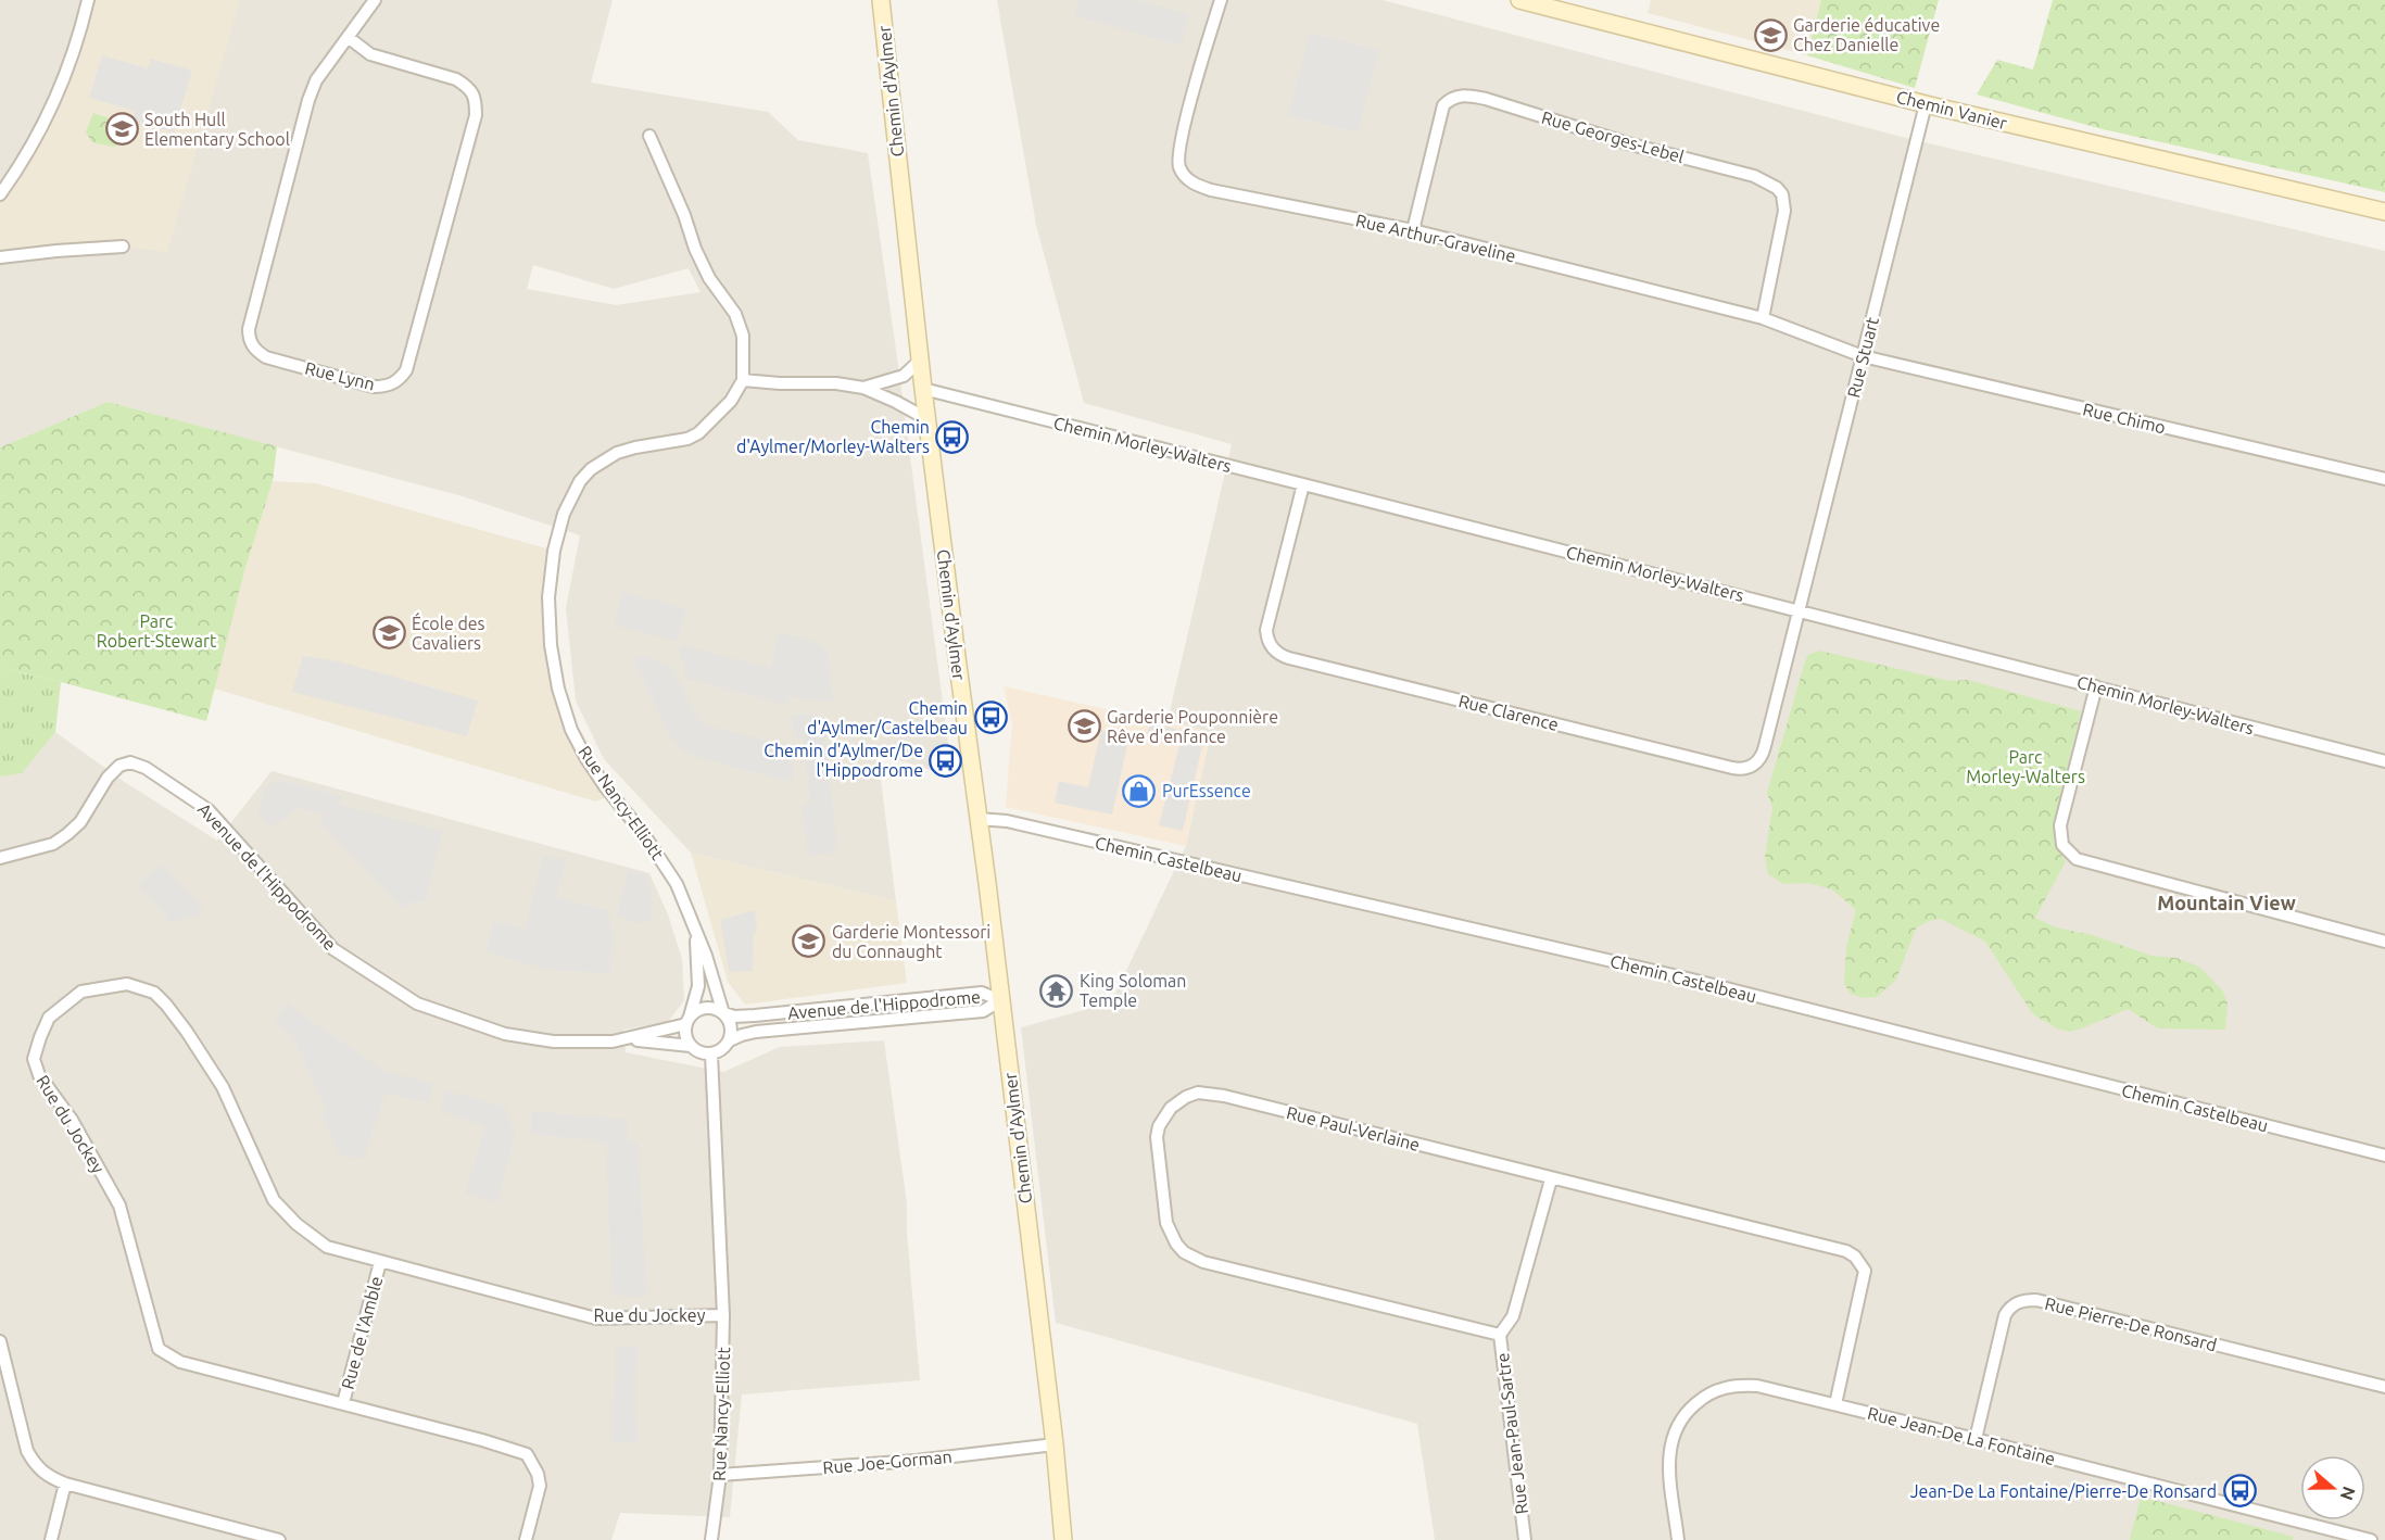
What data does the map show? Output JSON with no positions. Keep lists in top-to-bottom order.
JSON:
{
  "streets": {
    "main road": ["Chemin d'Aylmer", "Chemin Vanier"],
    "street": [
      "Rue Georges-Lebel",
      "Rue Arthur-Graveline",
      "Rue Stuart",
      "Rue Lynn",
      "Rue Chimo",
      "Chemin Morley-Walters",
      "Rue Clarence",
      "Rue Nancy-Elliott",
      "Chemin Castelbeau",
      "Avenue de l'Hippodrome",
      "Rue du Jockey",
      "Rue Paul-Verlaine",
      "Rue Pierre-De Ronsard",
      "Rue de l'Amble",
      "Rue Jean-Paul-Sartre",
      "Rue Jean-De La Fontaine",
      "Rue Joe-Gorman"
    ]
  },
  "crossings": [
    ["Chemin d'Aylmer", "Chemin Morley-Walters"],
    ["Chemin d'Aylmer", "Chemin Castelbeau"],
    ["Chemin d'Aylmer", "Avenue de l'Hippodrome"],
    ["Chemin d'Aylmer", "Rue Joe-Gorman"],
    ["Chemin Vanier", "Rue Stuart"],
    ["Rue Georges-Lebel", "Rue Arthur-Graveline"],
    ["Rue Arthur-Graveline", "Rue Stuart"],
    ["Rue Arthur-Graveline", "Rue Chimo"],
    ["Rue Stuart", "Rue Chimo"],
    ["Rue Stuart", "Chemin Morley-Walters"],
    ["Rue Stuart", "Rue Clarence"],
    ["Chemin Morley-Walters", "Rue Clarence"],
    ["Rue Nancy-Elliott", "Avenue de l'Hippodrome"],
    ["Rue Nancy-Elliott", "Rue du Jockey"],
    ["Rue Nancy-Elliott", "Rue Joe-Gorman"],
    ["Rue du Jockey", "Rue de l'Amble"],
    ["Rue Paul-Verlaine", "Rue Jean-Paul-Sartre"],
    ["Rue Paul-Verlaine", "Rue Jean-De La Fontaine"],
    ["Rue Pierre-De Ronsard", "Rue Jean-De La Fontaine"]
  ],
  "districts": ["Mountain View"],
  "parks": ["Parc Robert-Stewart", "Parc Morley-Walters"],
  "places": {
    "school or university": [
      "Garderie éducative Chez Danielle",
      "South Hull Elementary School",
      "École des Cavaliers",
      "Garderie Pouponnière Rêve d'enfance",
      "Garderie Montessori du Connaught"
    ],
    "bus stop": [
      "Chemin d'Aylmer/Morley-Walters",
      "Chemin d'Aylmer/Castelbeau",
      "Chemin d'Aylmer/De l'Hippodrome",
      "Jean-De La Fontaine/Pierre-De Ronsard"
    ],
    "shop": ["PurEssence"],
    "temple": ["King Soloman Temple"]
  },
  "north": "right"
}
